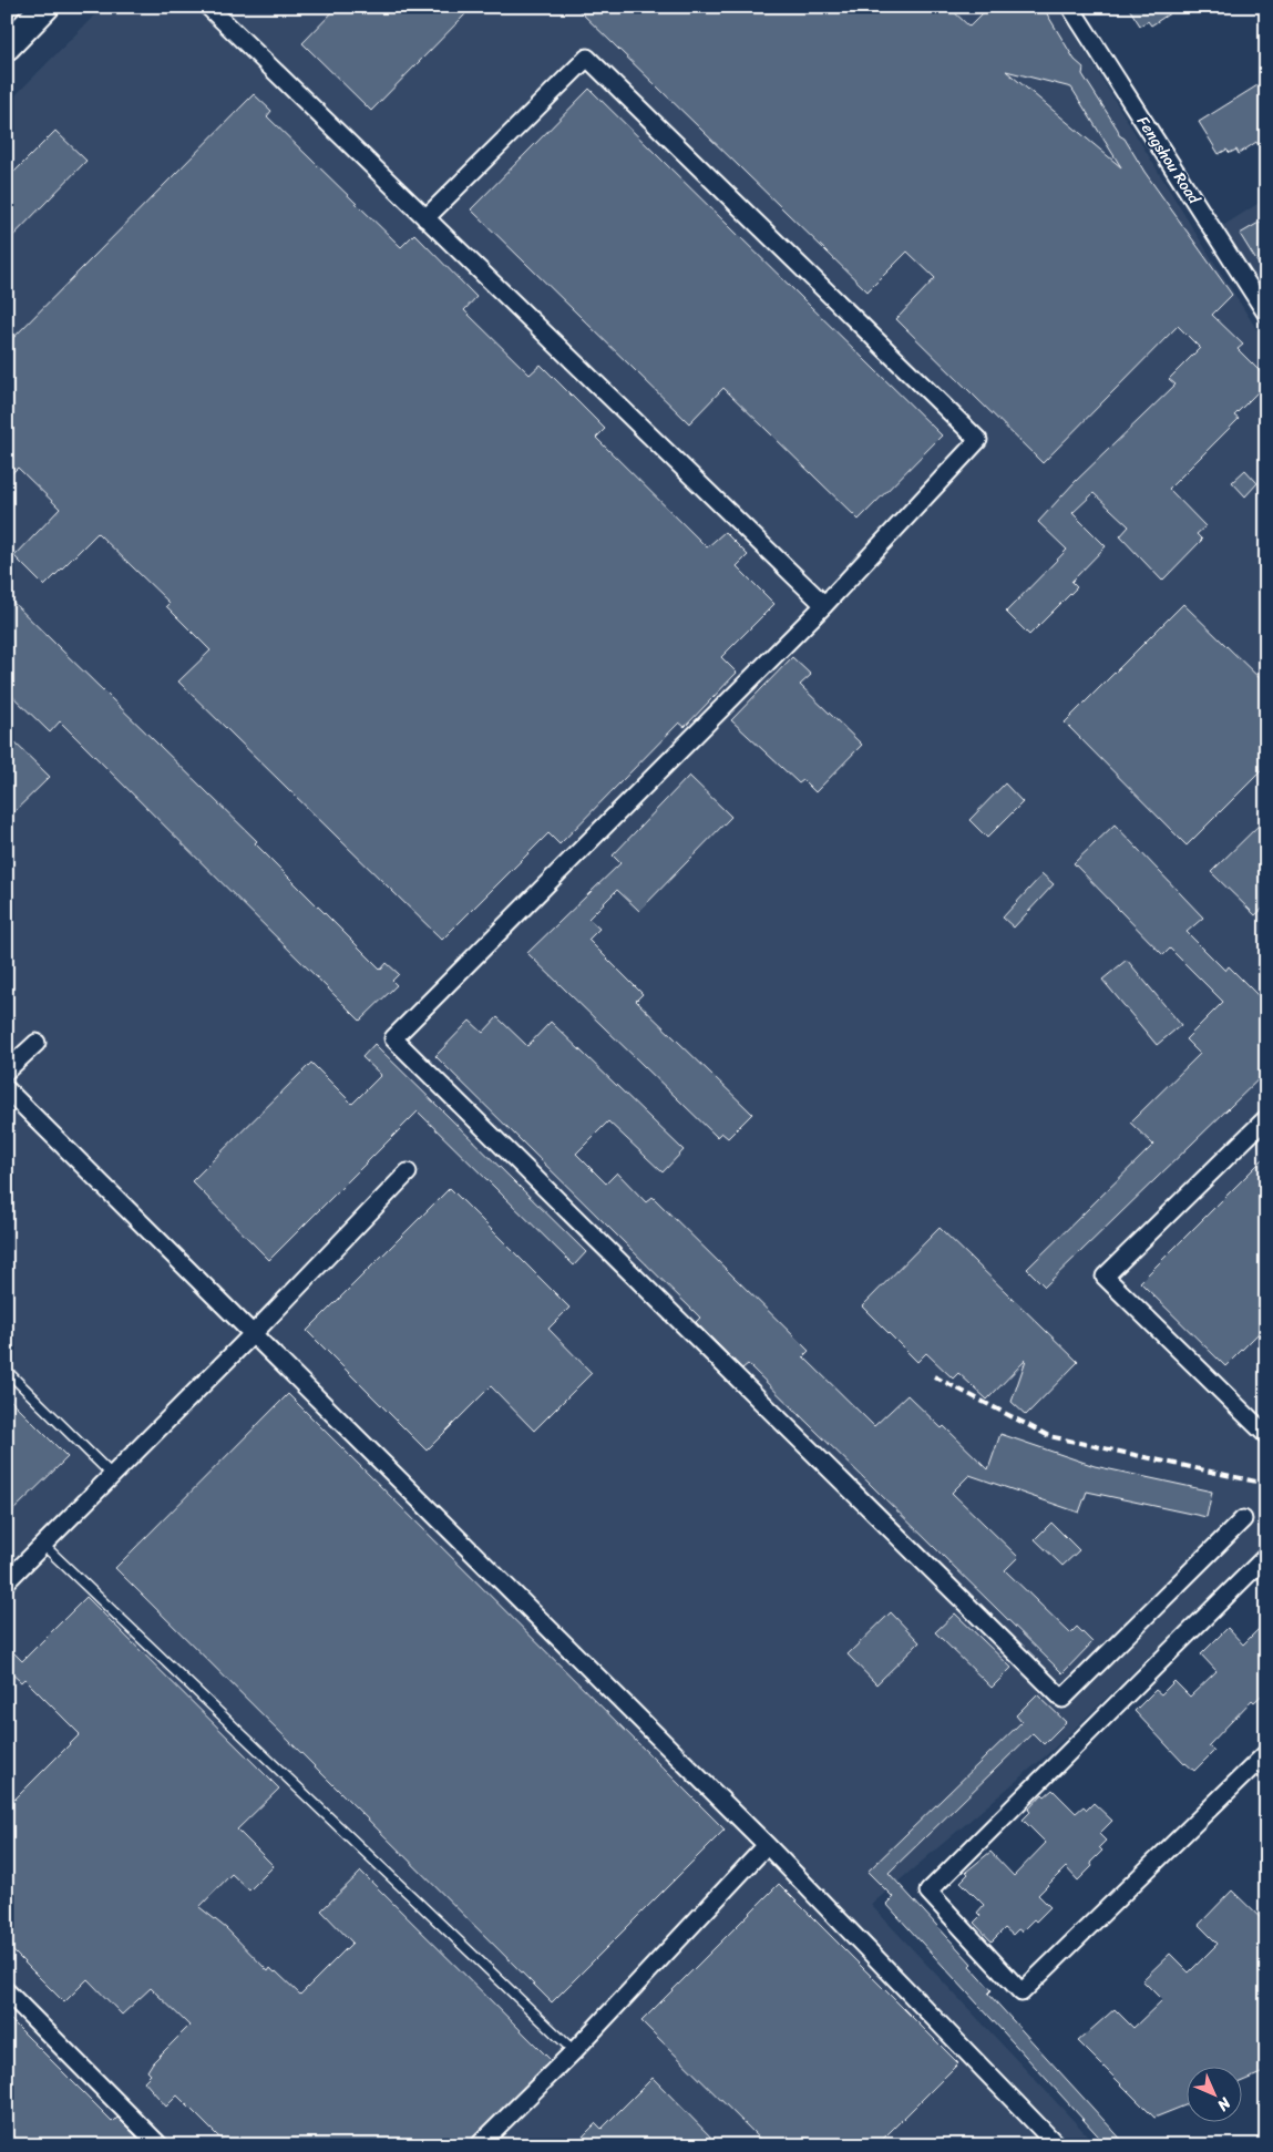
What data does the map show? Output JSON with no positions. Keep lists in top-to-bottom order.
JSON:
{
  "streets": {
    "street": ["Fengshou Road"]
  },
  "north": "bottom right"
}
